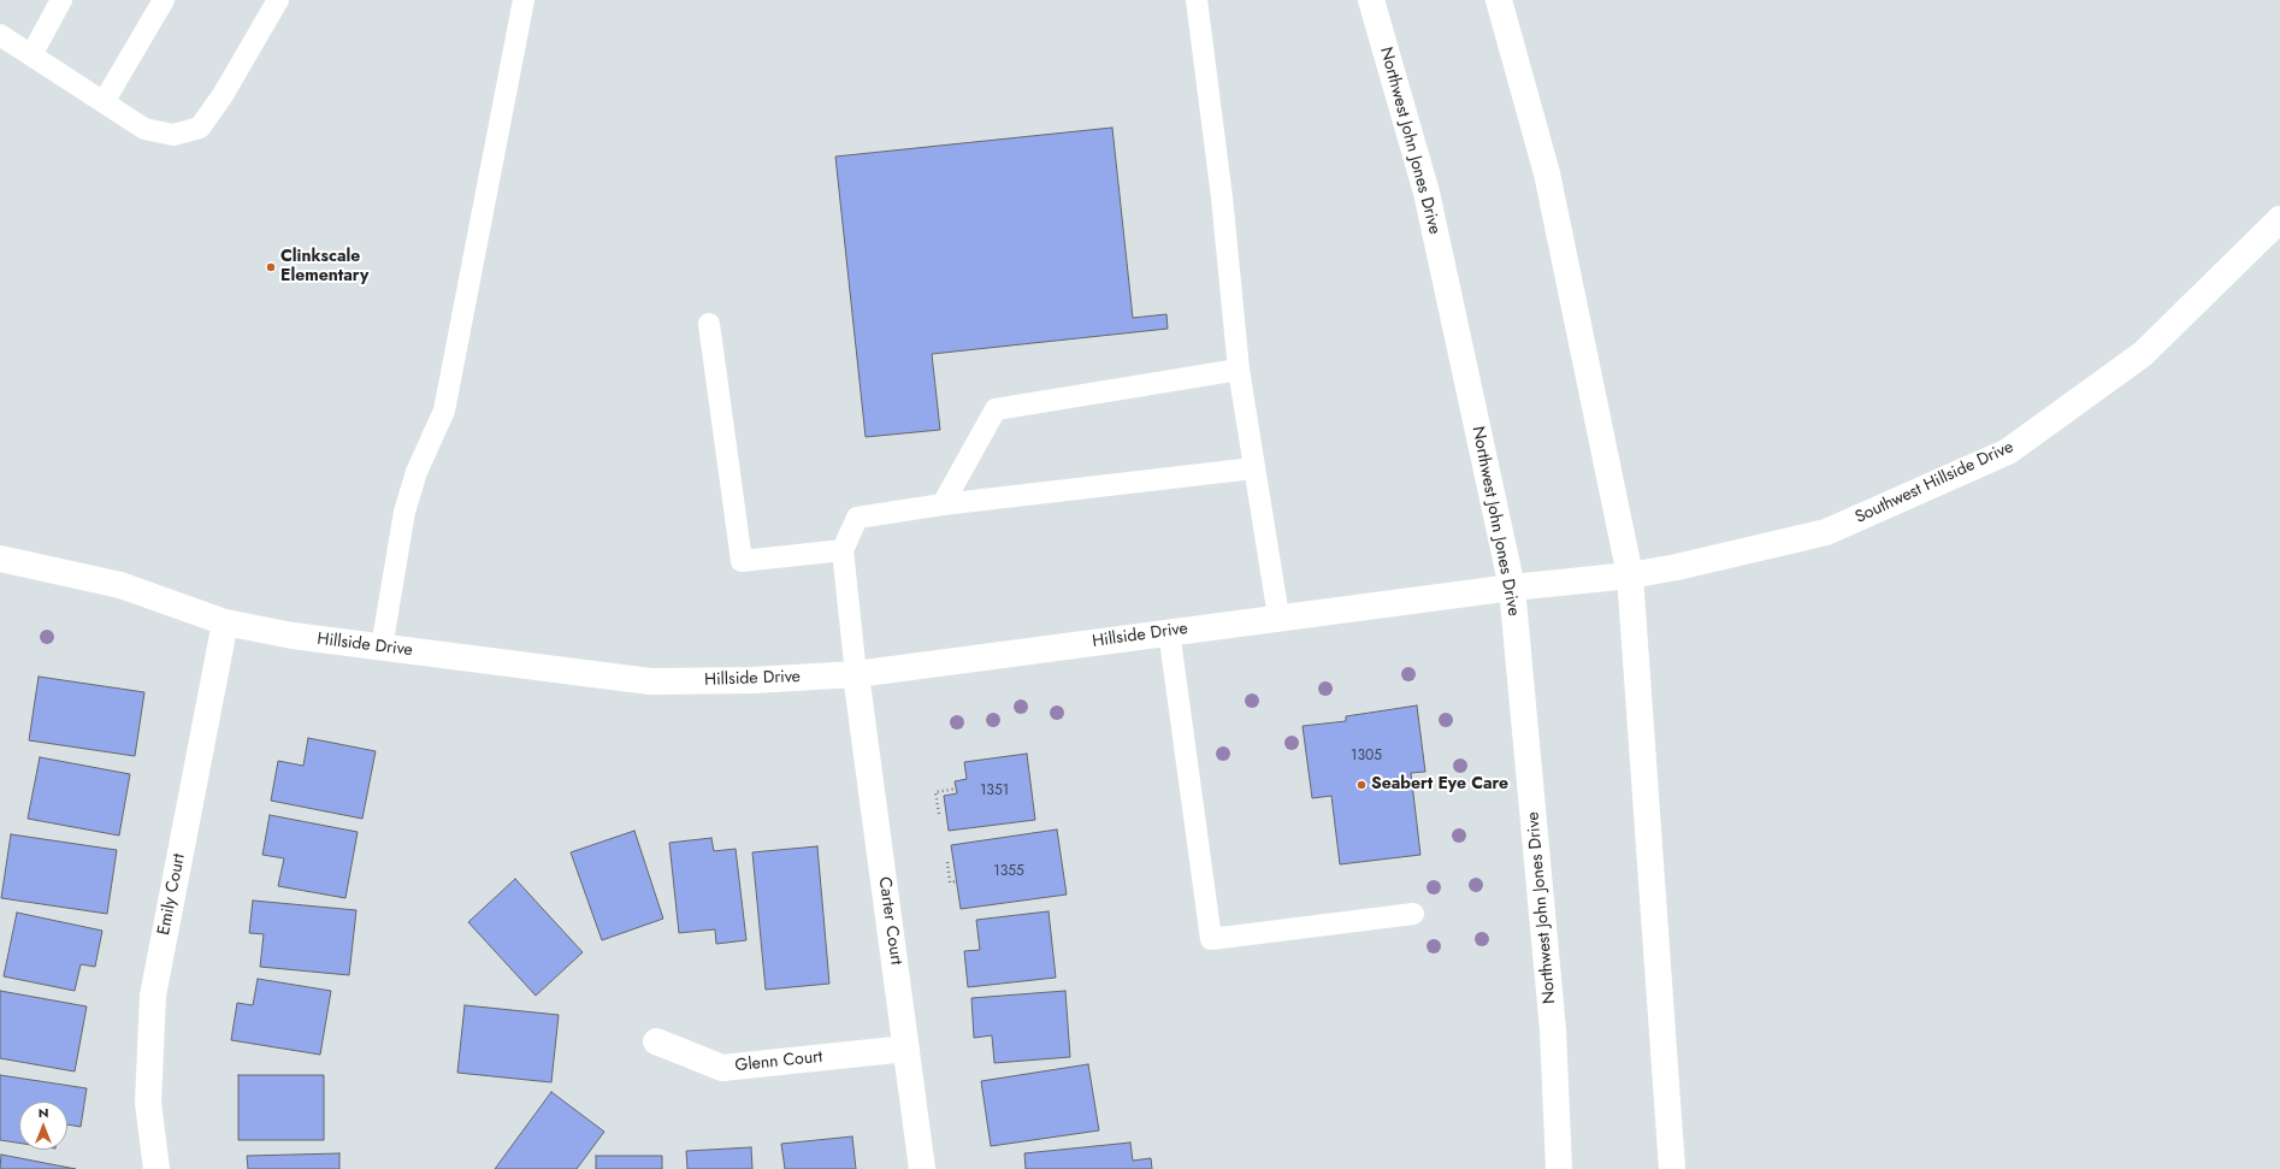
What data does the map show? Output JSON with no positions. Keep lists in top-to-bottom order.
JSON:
{
  "streets": {
    "street": [
      "Northwest John Jones Drive",
      "Southwest Hillside Drive",
      "Hillside Drive",
      "Emily Court",
      "Carter Court",
      "Glenn Court"
    ]
  },
  "crossings": [
    ["Northwest John Jones Drive", "Southwest Hillside Drive"],
    ["Northwest John Jones Drive", "Hillside Drive"],
    ["Southwest Hillside Drive", "Hillside Drive"],
    ["Hillside Drive", "Emily Court"],
    ["Hillside Drive", "Carter Court"],
    ["Carter Court", "Glenn Court"]
  ],
  "places": ["Clinkscale Elementary", "Seabert Eye Care"],
  "house_numbers": ["1305", "1351", "1355"],
  "north": "top"
}
